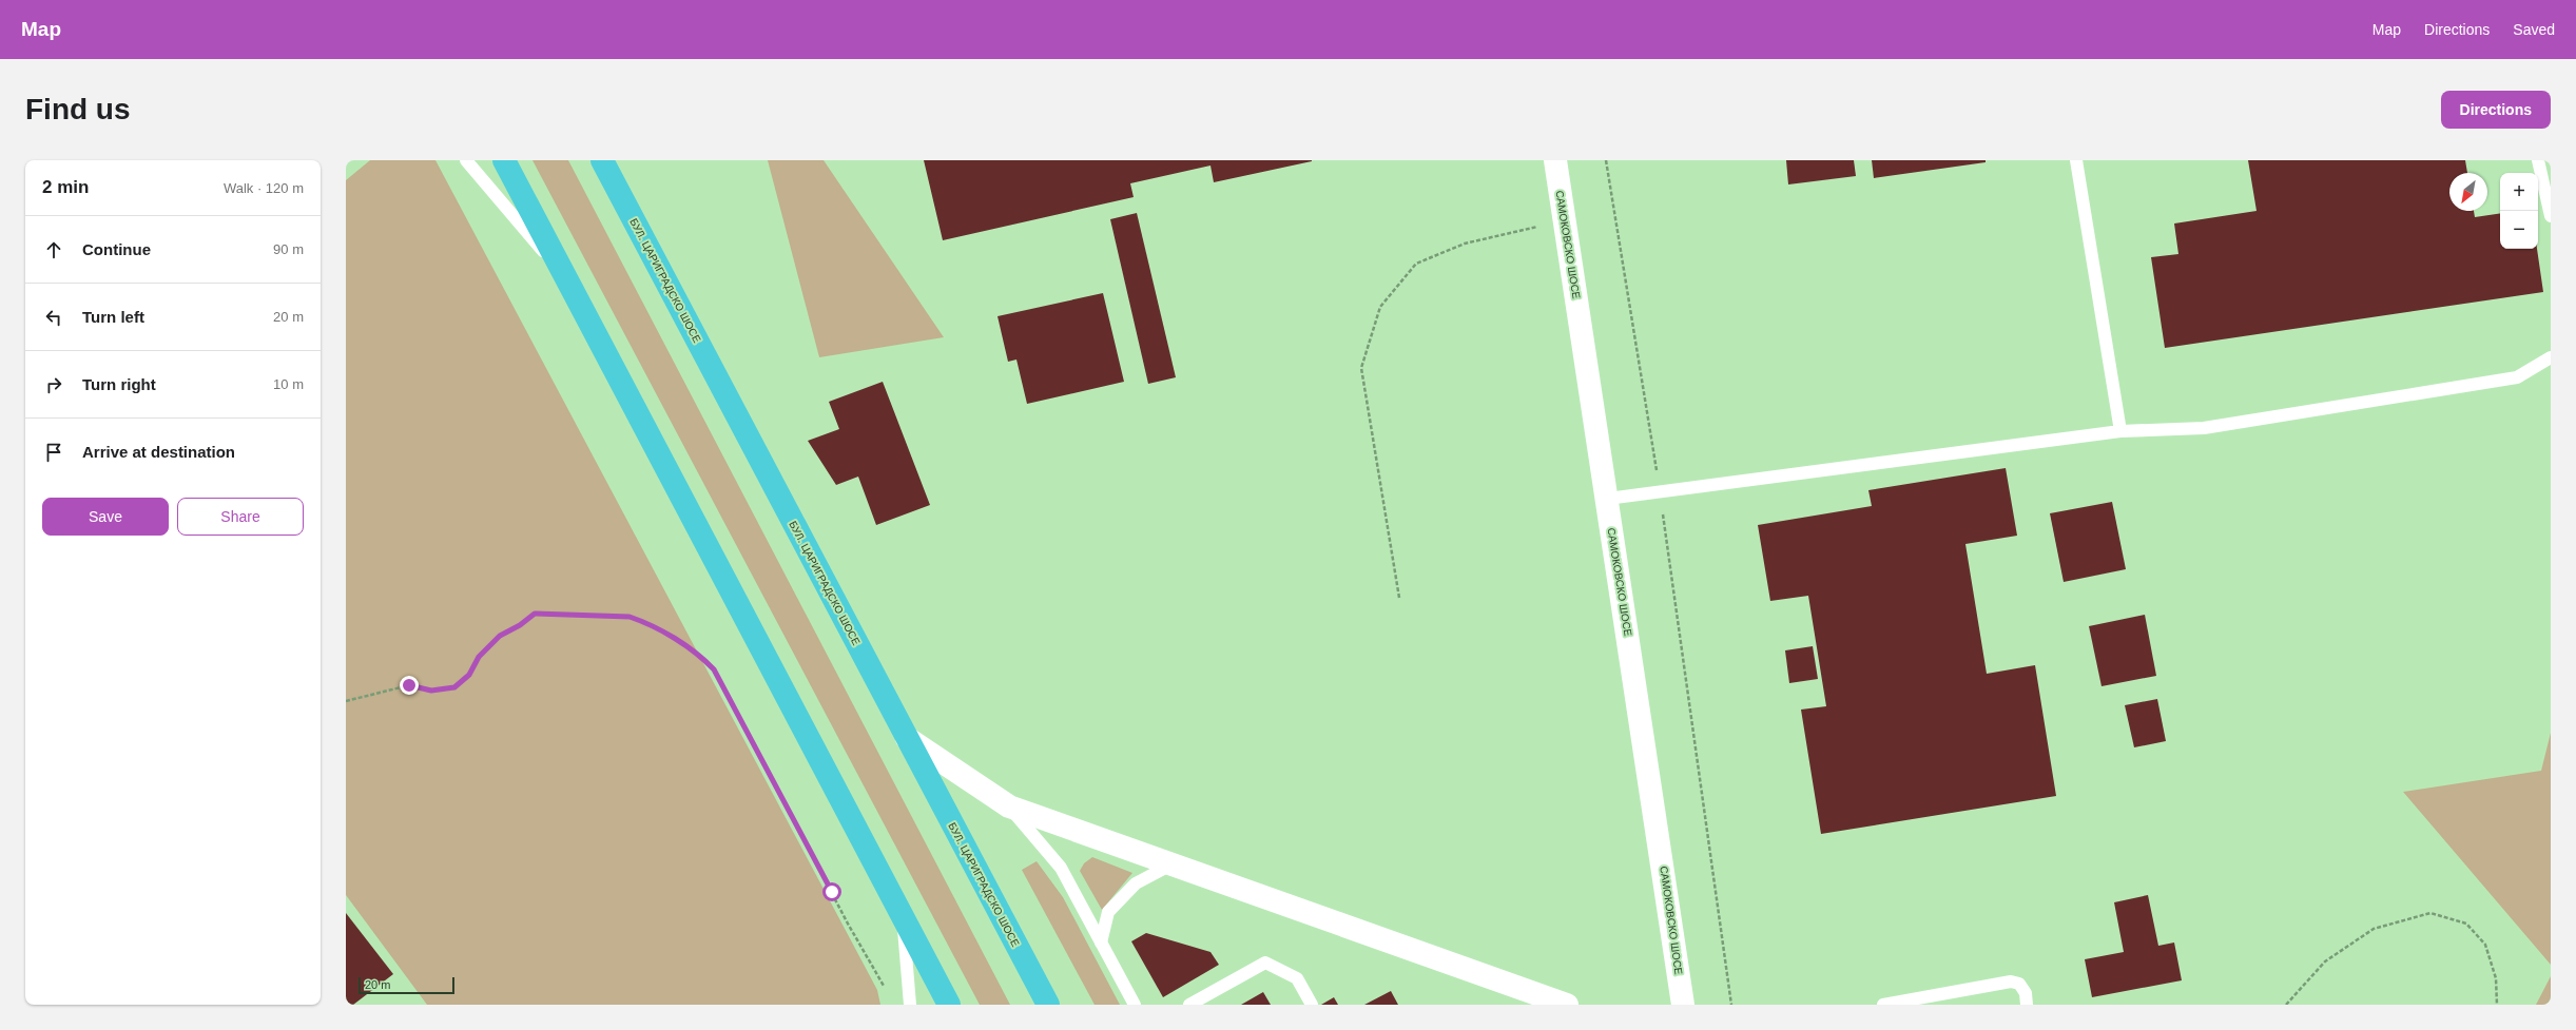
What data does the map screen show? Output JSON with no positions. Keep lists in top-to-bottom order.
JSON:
{
  "streets": {
    "highway": ["БУЛ. ЦАРИГРАДСКО ШОСЕ"],
    "main road": ["САМОКОВСКО ШОСЕ"]
  },
  "scale_bar": "20 m",
  "north": "bottom left",
  "page": {
    "header": "Map",
    "nav": ["Map", "Directions", "Saved"],
    "buttons": [
      "Directions",
      ["Save", "Share"]
    ],
    "title": "Find us",
    "heading": ["2 min", "Walk · 120 m"],
    "map_buttons": ["+", "−"],
    "list": [
      ["Continue", "90 m"],
      ["Turn left", "20 m"],
      ["Turn right", "10 m"],
      "Arrive at destination"
    ],
    "scale": "20 m"
  }
}
